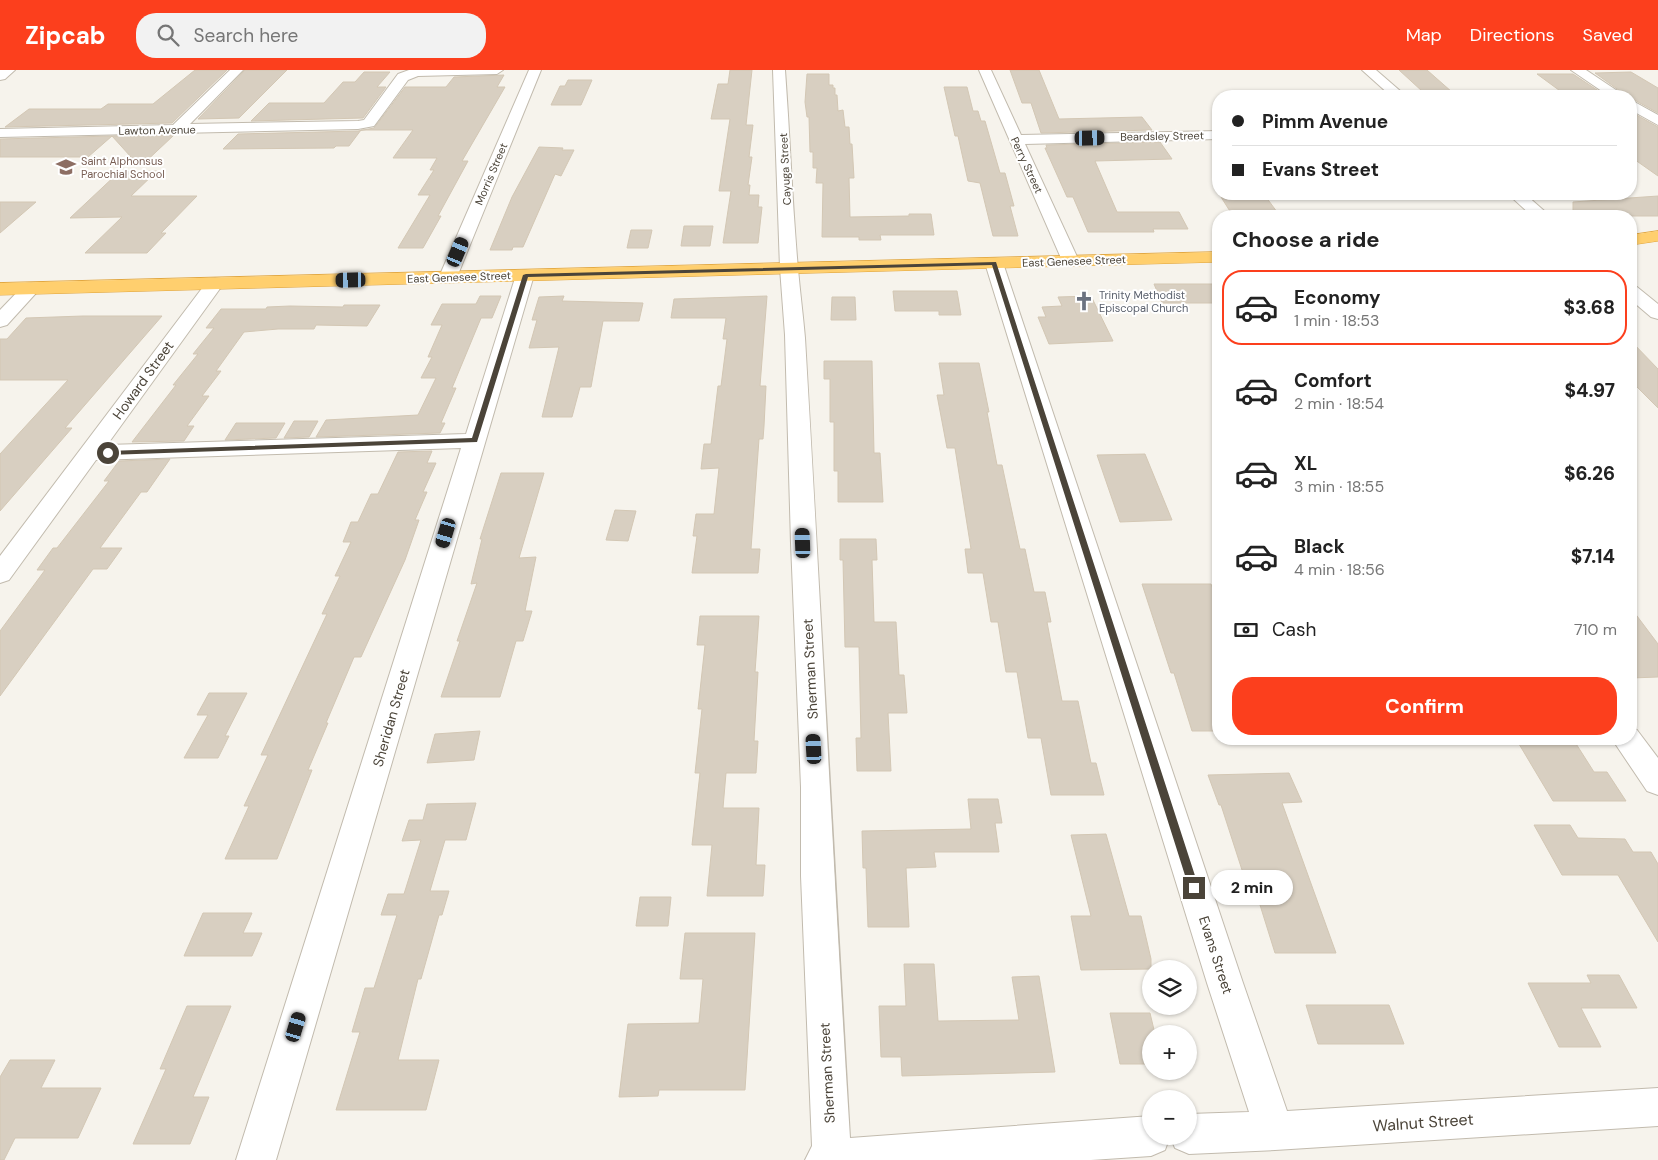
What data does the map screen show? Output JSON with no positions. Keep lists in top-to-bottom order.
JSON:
{
  "streets": {
    "highway": ["East Genesee Street"],
    "street": [
      "Lawton Avenue",
      "Beardsley Street",
      "Perry Street",
      "Cayuga Street",
      "Morris Street",
      "Howard Street",
      "Sherman Street",
      "Sheridan Street",
      "Evans Street",
      "Walnut Street"
    ]
  },
  "crossings": [
    ["Beardsley Street", "Perry Street"],
    ["Perry Street", "East Genesee Street"],
    ["Cayuga Street", "East Genesee Street"],
    ["Cayuga Street", "Sherman Street"],
    ["Morris Street", "East Genesee Street"],
    ["East Genesee Street", "Howard Street"],
    ["East Genesee Street", "Sherman Street"],
    ["East Genesee Street", "Sheridan Street"],
    ["East Genesee Street", "Evans Street"],
    ["Evans Street", "Walnut Street"]
  ],
  "places": {
    "school or university": ["Saint Alphonsus Parochial School"],
    "church": ["Trinity Methodist Episcopal Church"]
  },
  "page": {
    "header": "Zipcab",
    "search": "Search here",
    "nav": ["Map", "Directions", "Saved"],
    "banner": ["Pimm Avenue", "Evans Street"],
    "heading": "Choose a ride",
    "list": [
      {
        "name": "Economy",
        "note": "1 min · 18:53",
        "value": "$3.68"
      },
      {
        "name": "Comfort",
        "note": "2 min · 18:54",
        "value": "$4.97"
      },
      {
        "name": "XL",
        "note": "3 min · 18:55",
        "value": "$6.26"
      },
      {
        "name": "Black",
        "note": "4 min · 18:56",
        "value": "$7.14"
      }
    ],
    "pay": ["Cash", "710 m"],
    "buttons": "Confirm",
    "bubble": "2 min",
    "map_buttons": ["+", "−"]
  }
}
